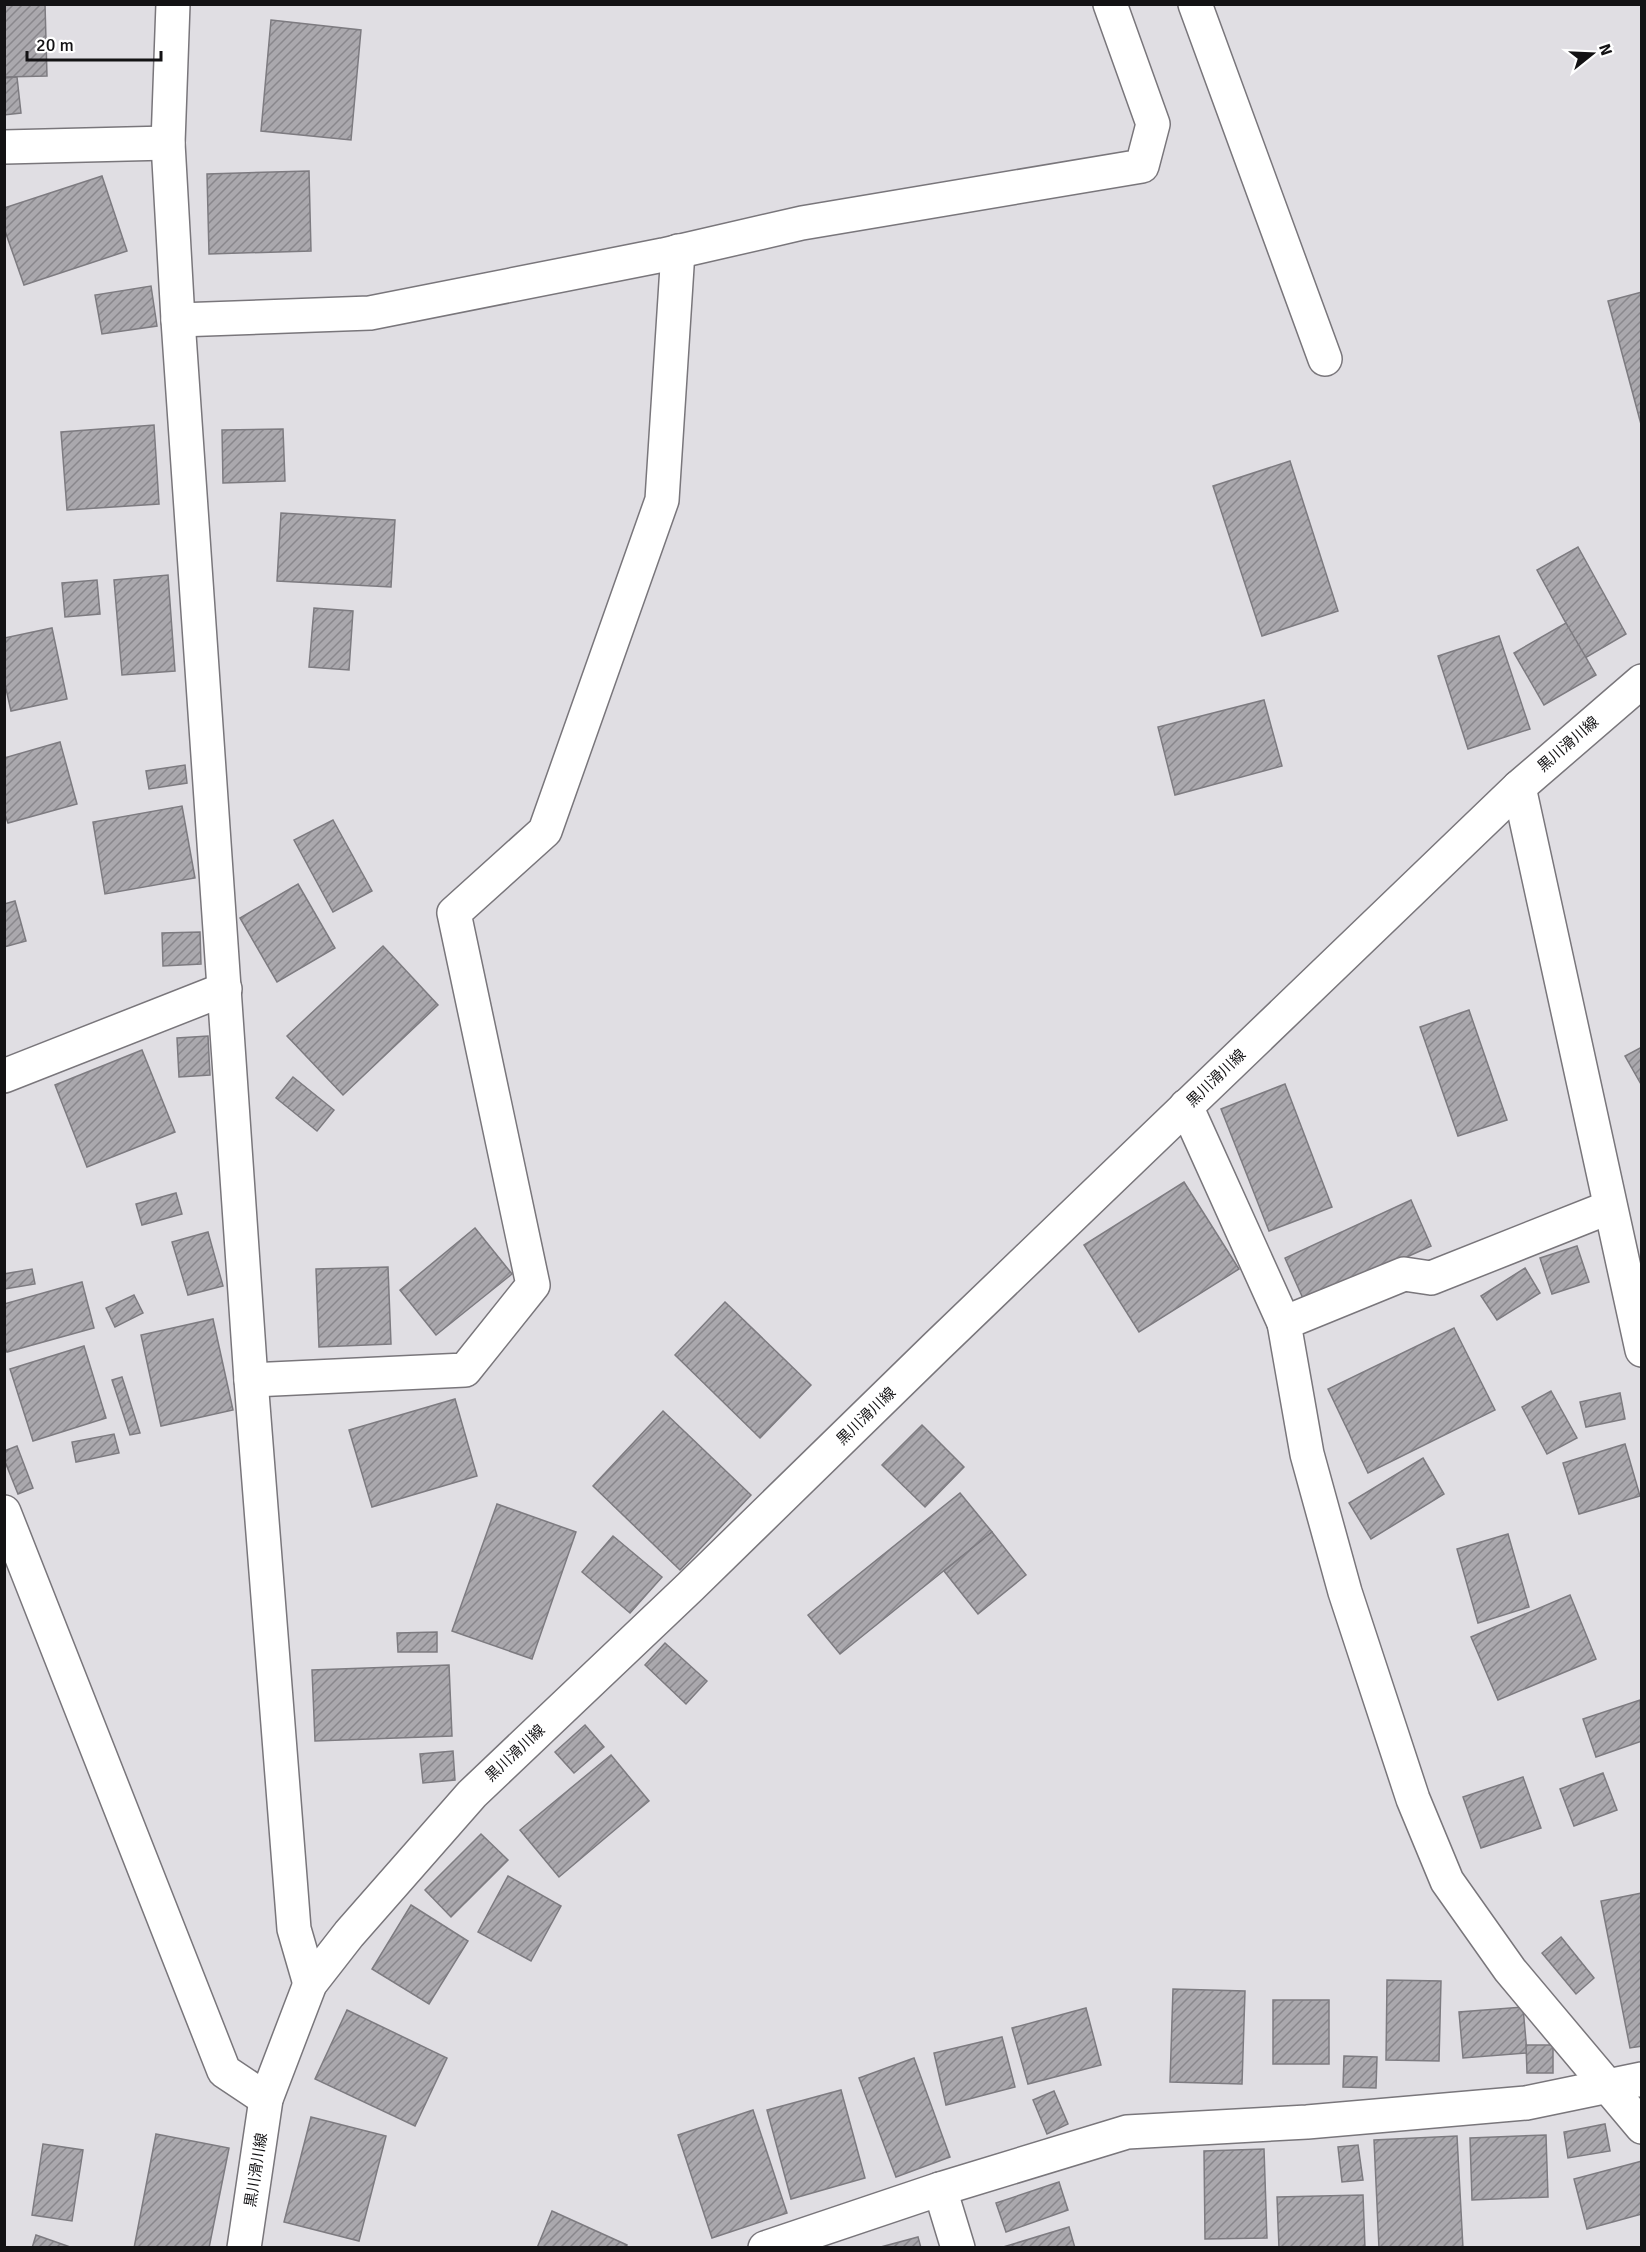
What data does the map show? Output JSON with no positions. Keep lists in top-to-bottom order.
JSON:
{
  "streets": {
    "street": ["黒川滑川線"]
  },
  "scale_bar": "20 m",
  "north": "right"
}
